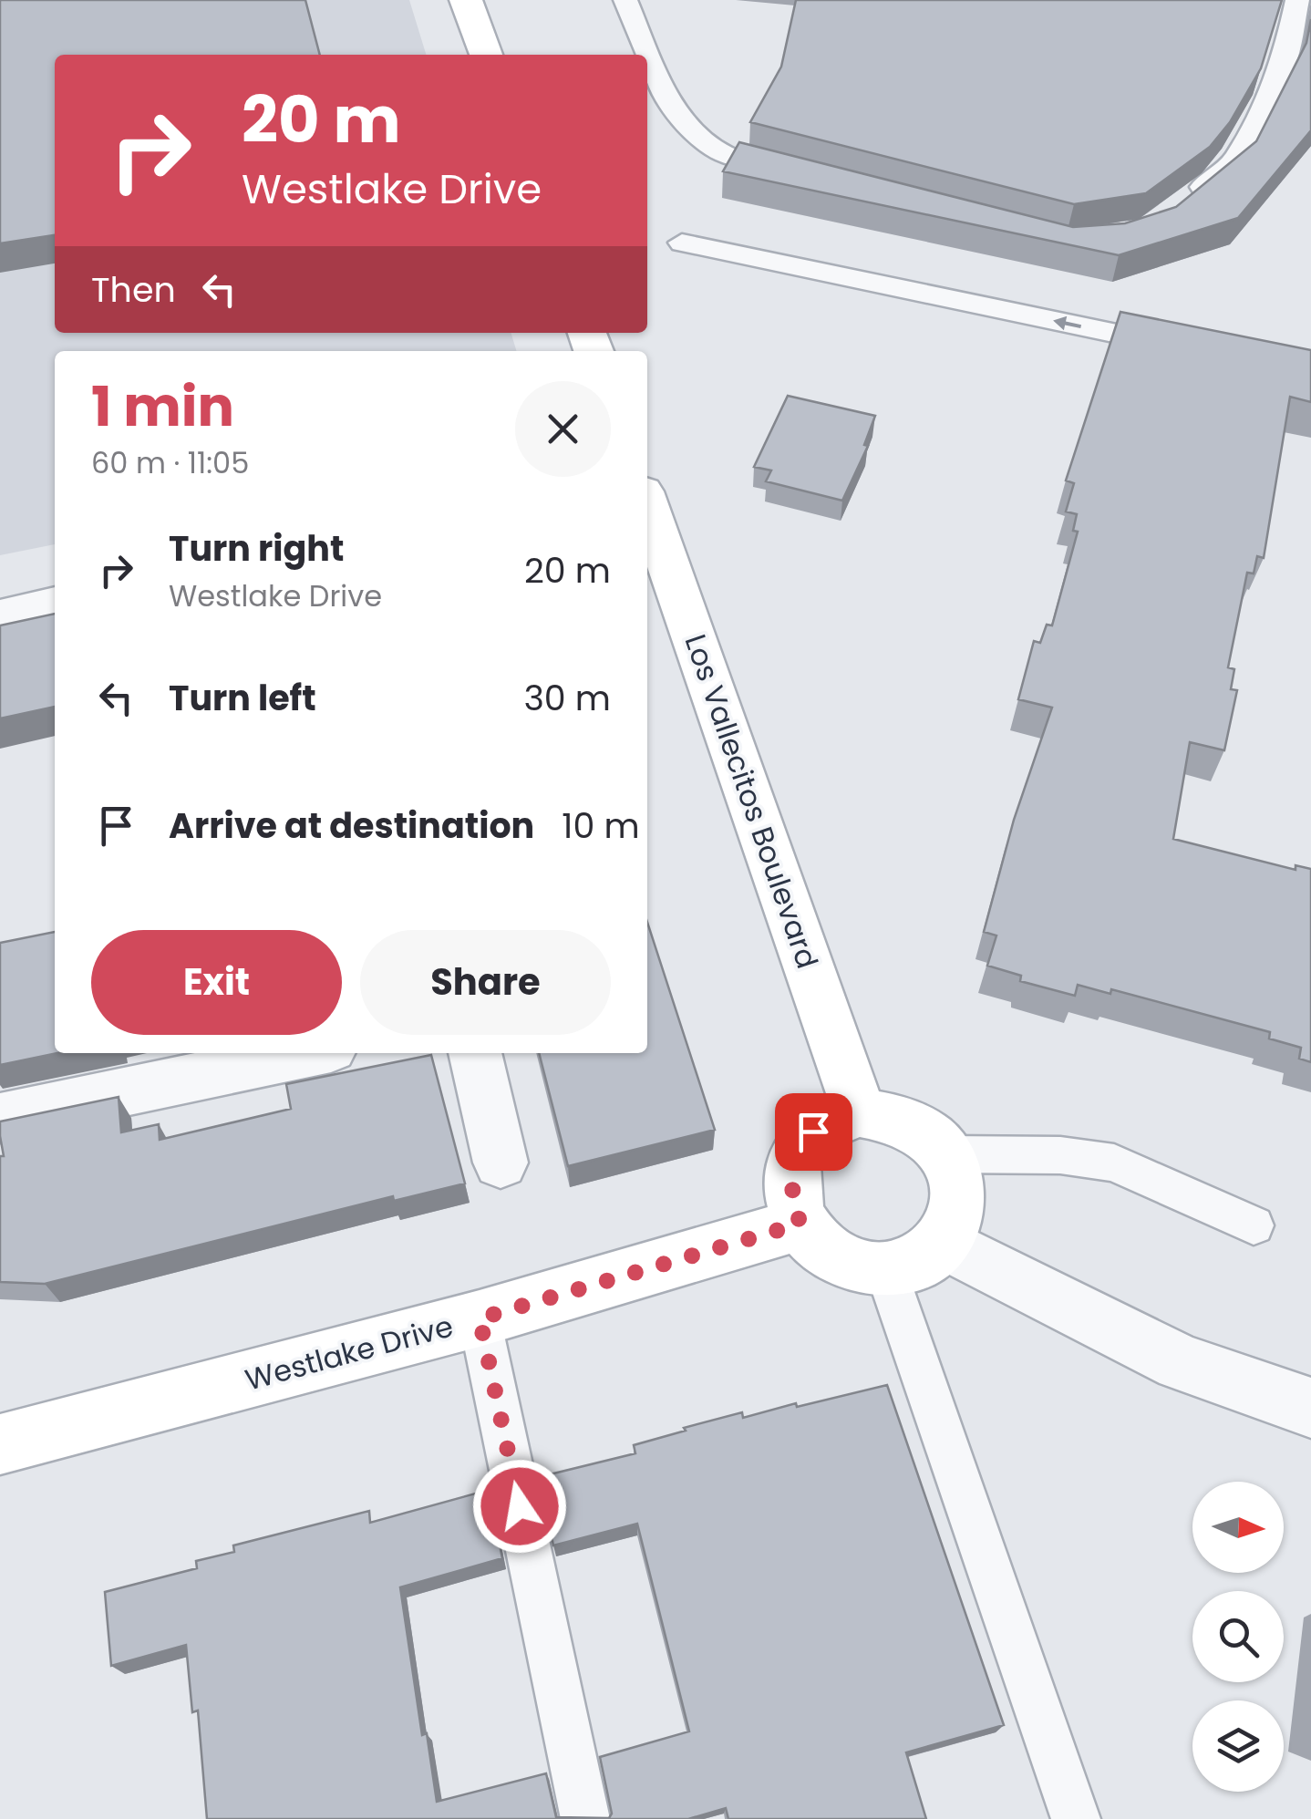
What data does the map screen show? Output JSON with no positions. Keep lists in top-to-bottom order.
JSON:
{
  "streets": {
    "street": ["Los Vallecitos Boulevard", "Westlake Drive"]
  },
  "crossings": [
    ["Los Vallecitos Boulevard", "Westlake Drive"]
  ],
  "north": "right",
  "page": {
    "turn": ["20 m", "Westlake Drive"],
    "then": "Then",
    "heading": ["1 min", "60 m · 11:05"],
    "list": [
      {
        "name": "Turn right",
        "note": "Westlake Drive",
        "value": "20 m"
      },
      {
        "name": "Turn left",
        "value": "30 m"
      },
      {
        "name": "Arrive at destination",
        "value": "10 m"
      }
    ],
    "buttons": ["Exit", "Share"]
  }
}
